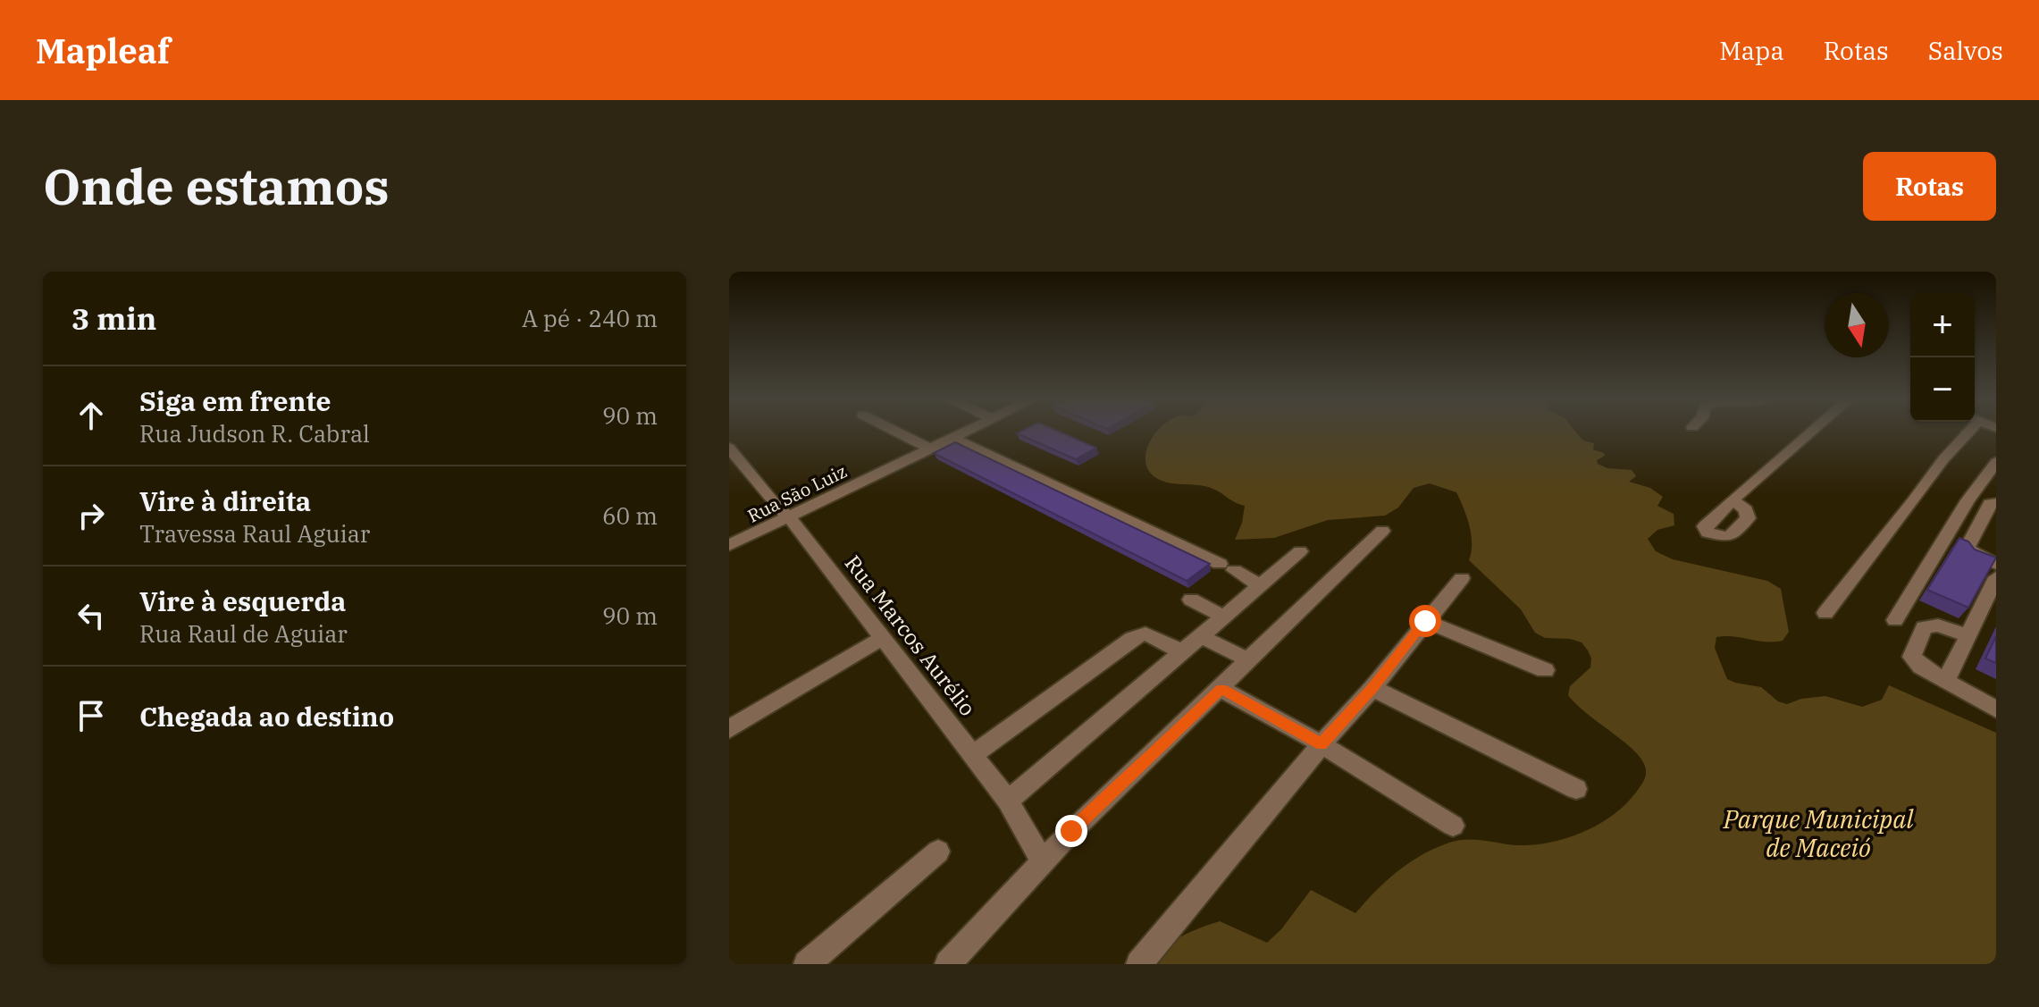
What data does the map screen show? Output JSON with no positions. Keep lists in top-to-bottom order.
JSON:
{
  "streets": {
    "street": ["Rua São Luiz", "Rua Marcos Aurélio"]
  },
  "crossings": [
    ["Rua São Luiz", "Rua Marcos Aurélio"]
  ],
  "parks": ["Parque Municipal de Maceió"],
  "north": "bottom",
  "page": {
    "header": "Mapleaf",
    "nav": ["Mapa", "Rotas", "Salvos"],
    "buttons": "Rotas",
    "title": "Onde estamos",
    "heading": ["3 min", "A pé · 240 m"],
    "map_buttons": ["+", "−"],
    "list": [
      ["Siga em frente", "Rua Judson R. Cabral", "90 m"],
      ["Vire à direita", "Travessa Raul Aguiar", "60 m"],
      ["Vire à esquerda", "Rua Raul de Aguiar", "90 m"],
      "Chegada ao destino"
    ]
  }
}
